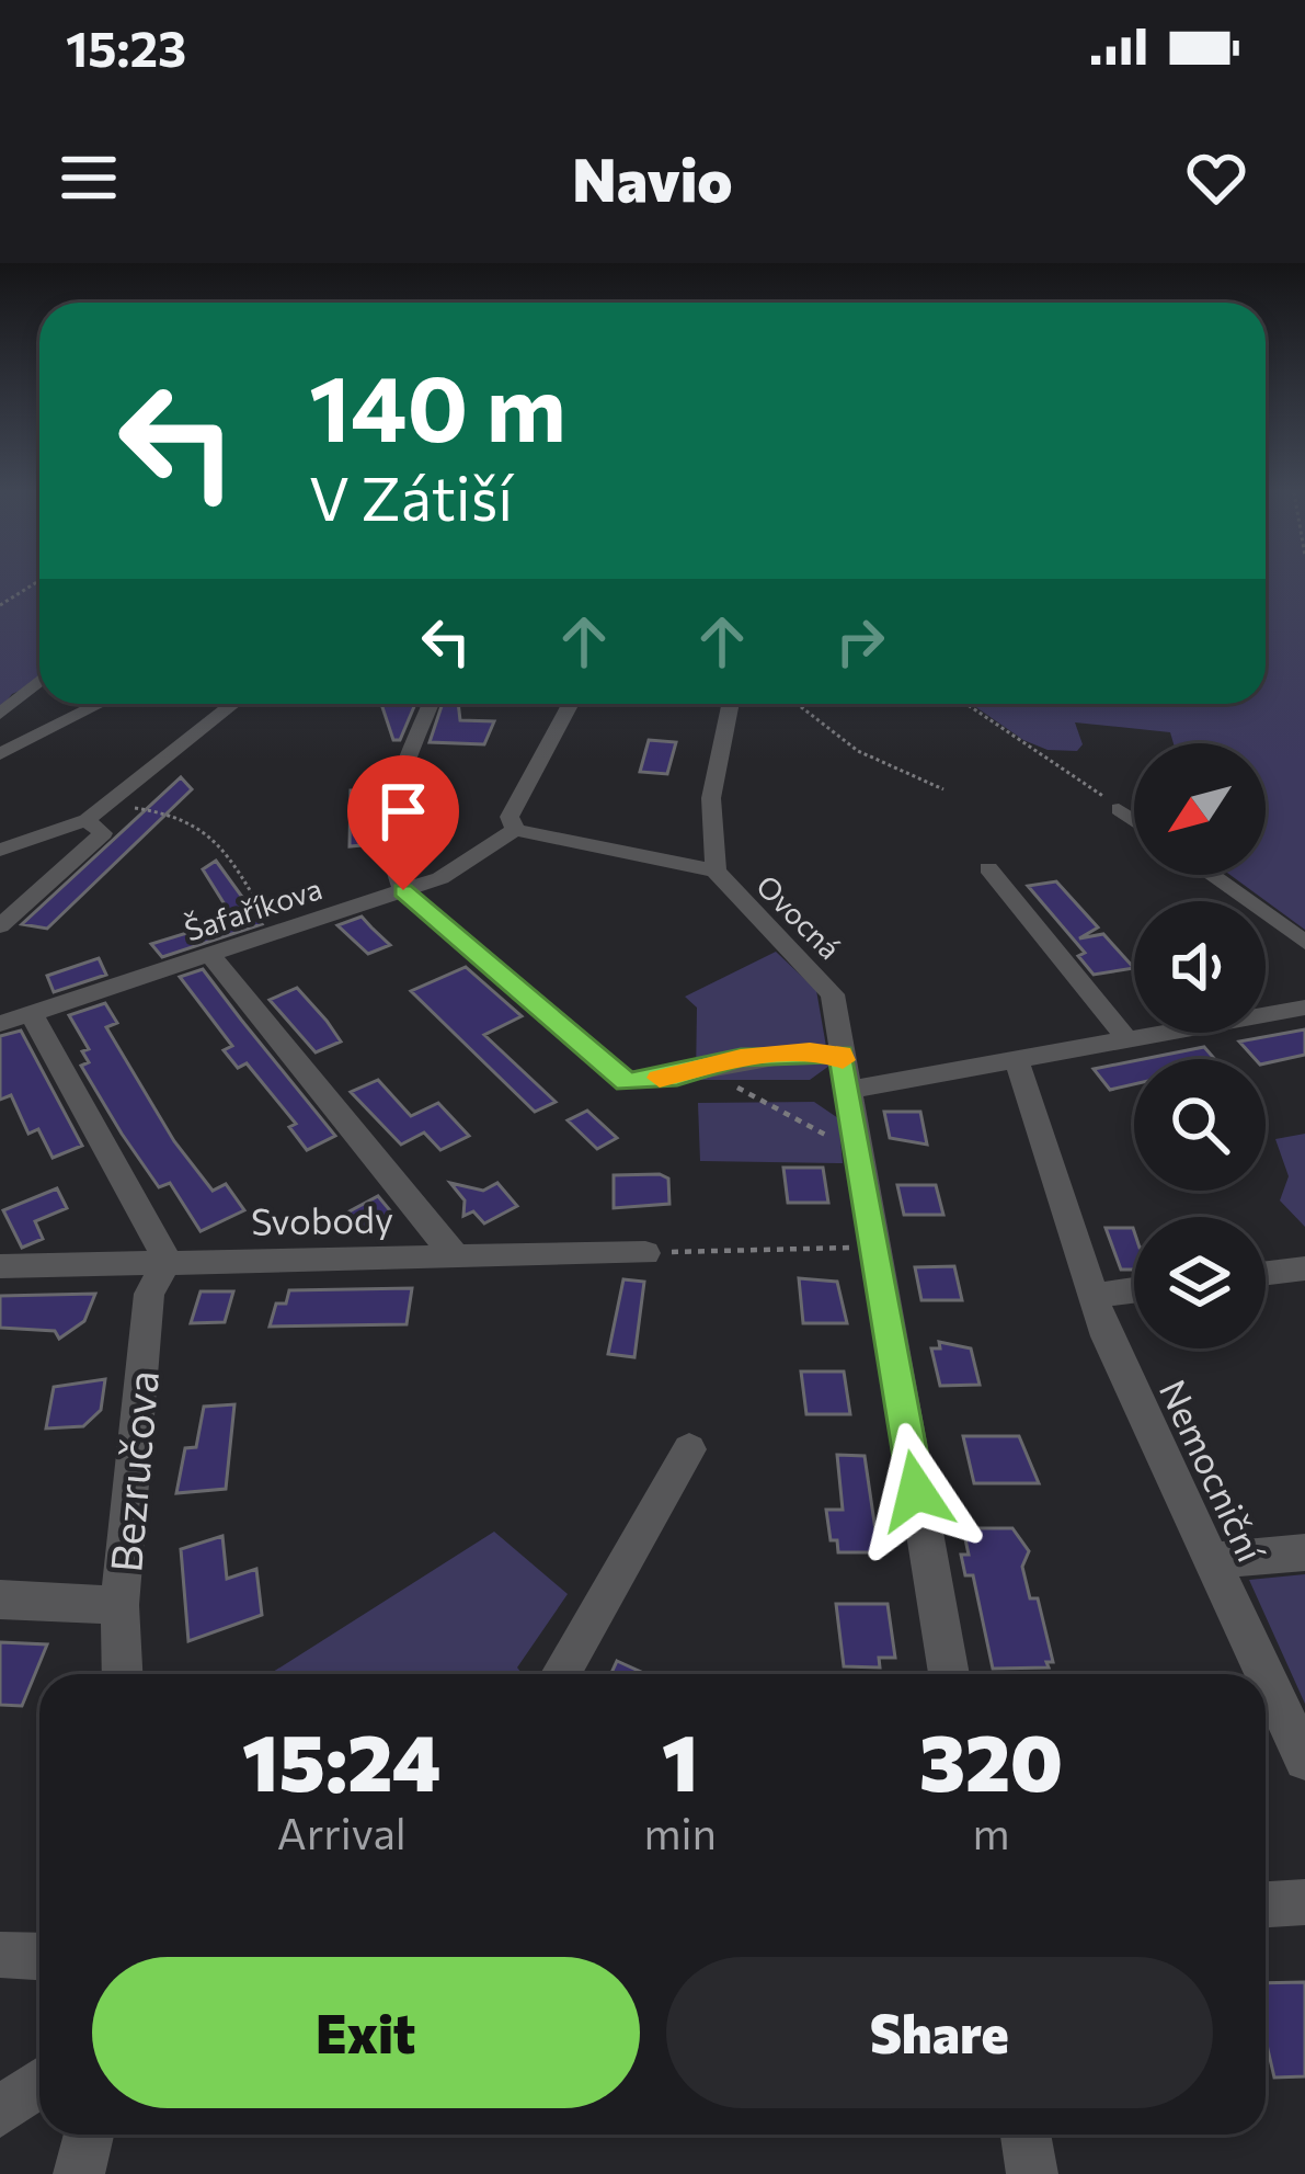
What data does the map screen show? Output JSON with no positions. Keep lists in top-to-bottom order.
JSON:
{
  "streets": {
    "street": [
      "Šafaříkova",
      "Ovocná",
      "Svobody",
      "Nemocniční",
      "Bezručova"
    ]
  },
  "crossings": [
    ["Šafaříkova", "Ovocná"],
    ["Svobody", "Bezručova"]
  ],
  "north": "bottom left",
  "page": {
    "status": "15:23",
    "header": "Navio",
    "turn": ["140 m", "V Zátiší"],
    "eta": [
      "15:24",
      "Arrival",
      "1",
      "min",
      "320",
      "m"
    ],
    "buttons": ["Exit", "Share"]
  }
}
